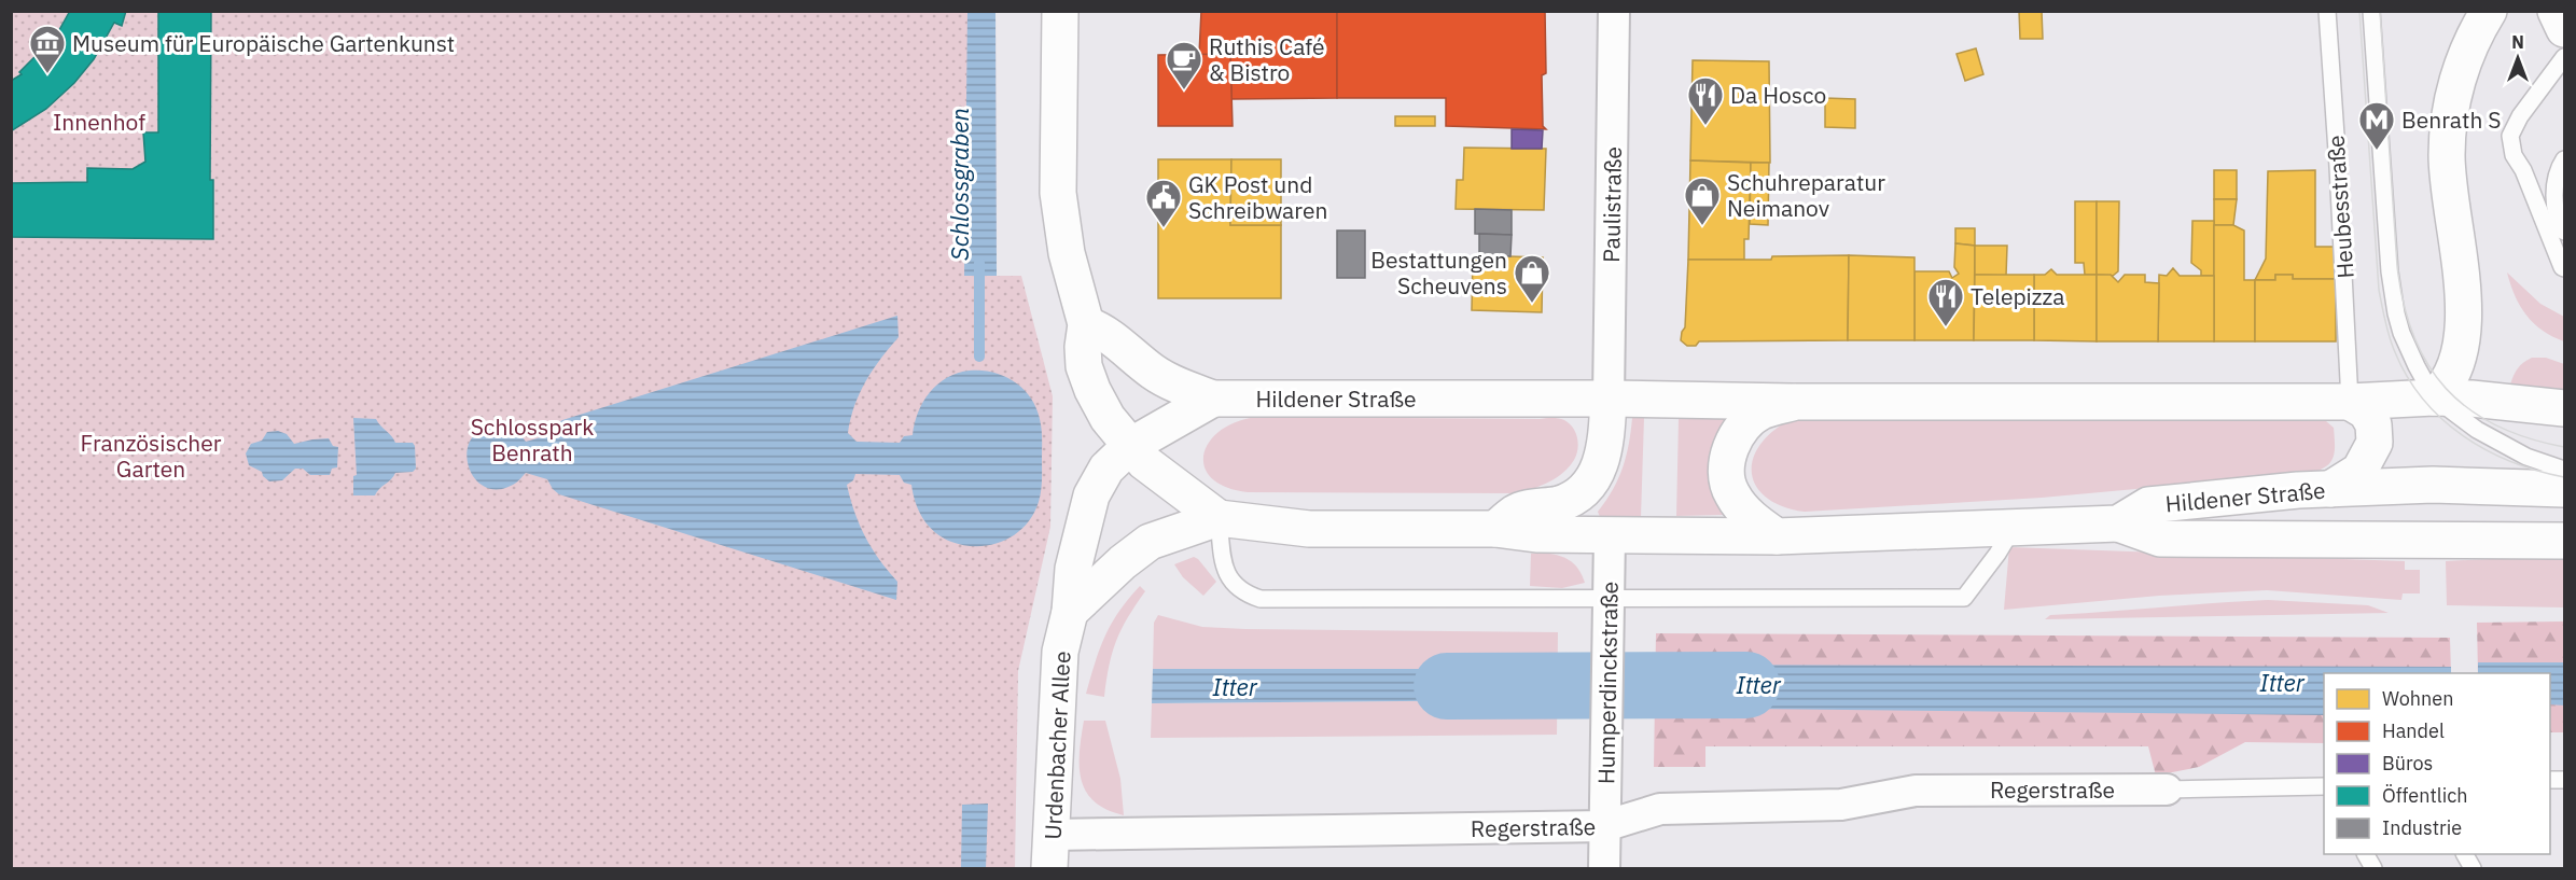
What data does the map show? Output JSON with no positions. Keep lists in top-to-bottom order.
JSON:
{
  "streets": {
    "main road": ["Hildener Straße", "Urdenbacher Allee"],
    "street": ["Paulistraße", "Humperdinckstraße", "Regerstraße"],
    "lane": ["Heubesstraße"]
  },
  "crossings": [
    ["Paulistraße", "Hildener Straße"],
    ["Heubesstraße", "Hildener Straße"],
    ["Hildener Straße", "Humperdinckstraße"],
    ["Hildener Straße", "Urdenbacher Allee"],
    ["Humperdinckstraße", "Regerstraße"],
    ["Urdenbacher Allee", "Regerstraße"]
  ],
  "water": ["Schlossgraben", "Itter"],
  "parks": ["Innenhof", "Schlosspark Benrath", "Französischer Garten"],
  "places": {
    "museum": ["Museum für Europäische Gartenkunst"],
    "cafe": ["Ruthis Café & Bistro"],
    "restaurant": ["Da Hosco", "Telepizza"],
    "metro station": ["Benrath S"],
    "shop": ["Schuhreparatur Neimanov", "Bestattungen Scheuvens"],
    "public building": ["GK Post und Schreibwaren"]
  },
  "legend": [
    "Wohnen",
    "Handel",
    "Büros",
    "Öffentlich",
    "Industrie"
  ],
  "north": "top"
}
